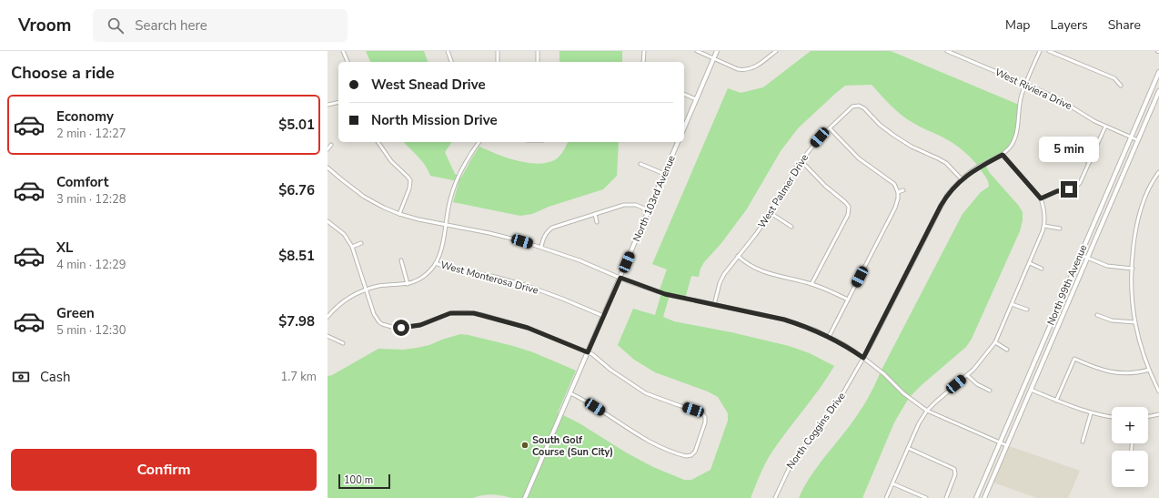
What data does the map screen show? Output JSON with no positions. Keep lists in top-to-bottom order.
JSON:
{
  "streets": {
    "main road": ["North 103rd Avenue", "North 99th Avenue"],
    "street": [
      "West Riviera Drive",
      "West Palmer Drive",
      "West Monterosa Drive",
      "North Coggins Drive"
    ]
  },
  "crossings": [
    ["West Riviera Drive", "North 99th Avenue"],
    ["West Riviera Drive", "North Coggins Drive"],
    ["West Palmer Drive", "North Coggins Drive"],
    ["North 103rd Avenue", "West Monterosa Drive"]
  ],
  "places": ["South Golf Course (Sun City)"],
  "scale_bar": "100 m",
  "page": {
    "header": "Vroom",
    "search": "Search here",
    "nav": ["Map", "Layers", "Share"],
    "heading": "Choose a ride",
    "banner": ["West Snead Drive", "North Mission Drive"],
    "list": [
      {
        "name": "Economy",
        "note": "2 min · 12:27",
        "value": "$5.01"
      },
      {
        "name": "Comfort",
        "note": "3 min · 12:28",
        "value": "$6.76"
      },
      {
        "name": "XL",
        "note": "4 min · 12:29",
        "value": "$8.51"
      },
      {
        "name": "Green",
        "note": "5 min · 12:30",
        "value": "$7.98"
      }
    ],
    "bubble": "5 min",
    "pay": ["Cash", "1.7 km"],
    "map_buttons": ["+", "−"],
    "buttons": "Confirm",
    "scale": "100 m"
  }
}
